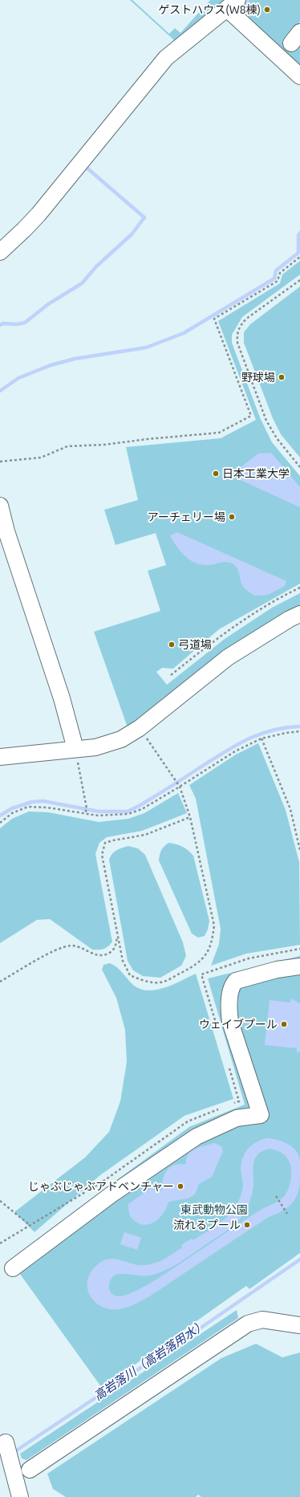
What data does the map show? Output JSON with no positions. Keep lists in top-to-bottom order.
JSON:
{
  "water": ["高岩落川（高岩落用水）"],
  "parks": ["東武動物公園"],
  "places": [
    "ゲストハウス(W8棟)",
    "野球場",
    "日本工業大学",
    "アーチェリー場",
    "弓道場",
    "ウェイブプール",
    "じゃぶじゃぶアドベンチャー",
    "流れるプール"
  ]
}
